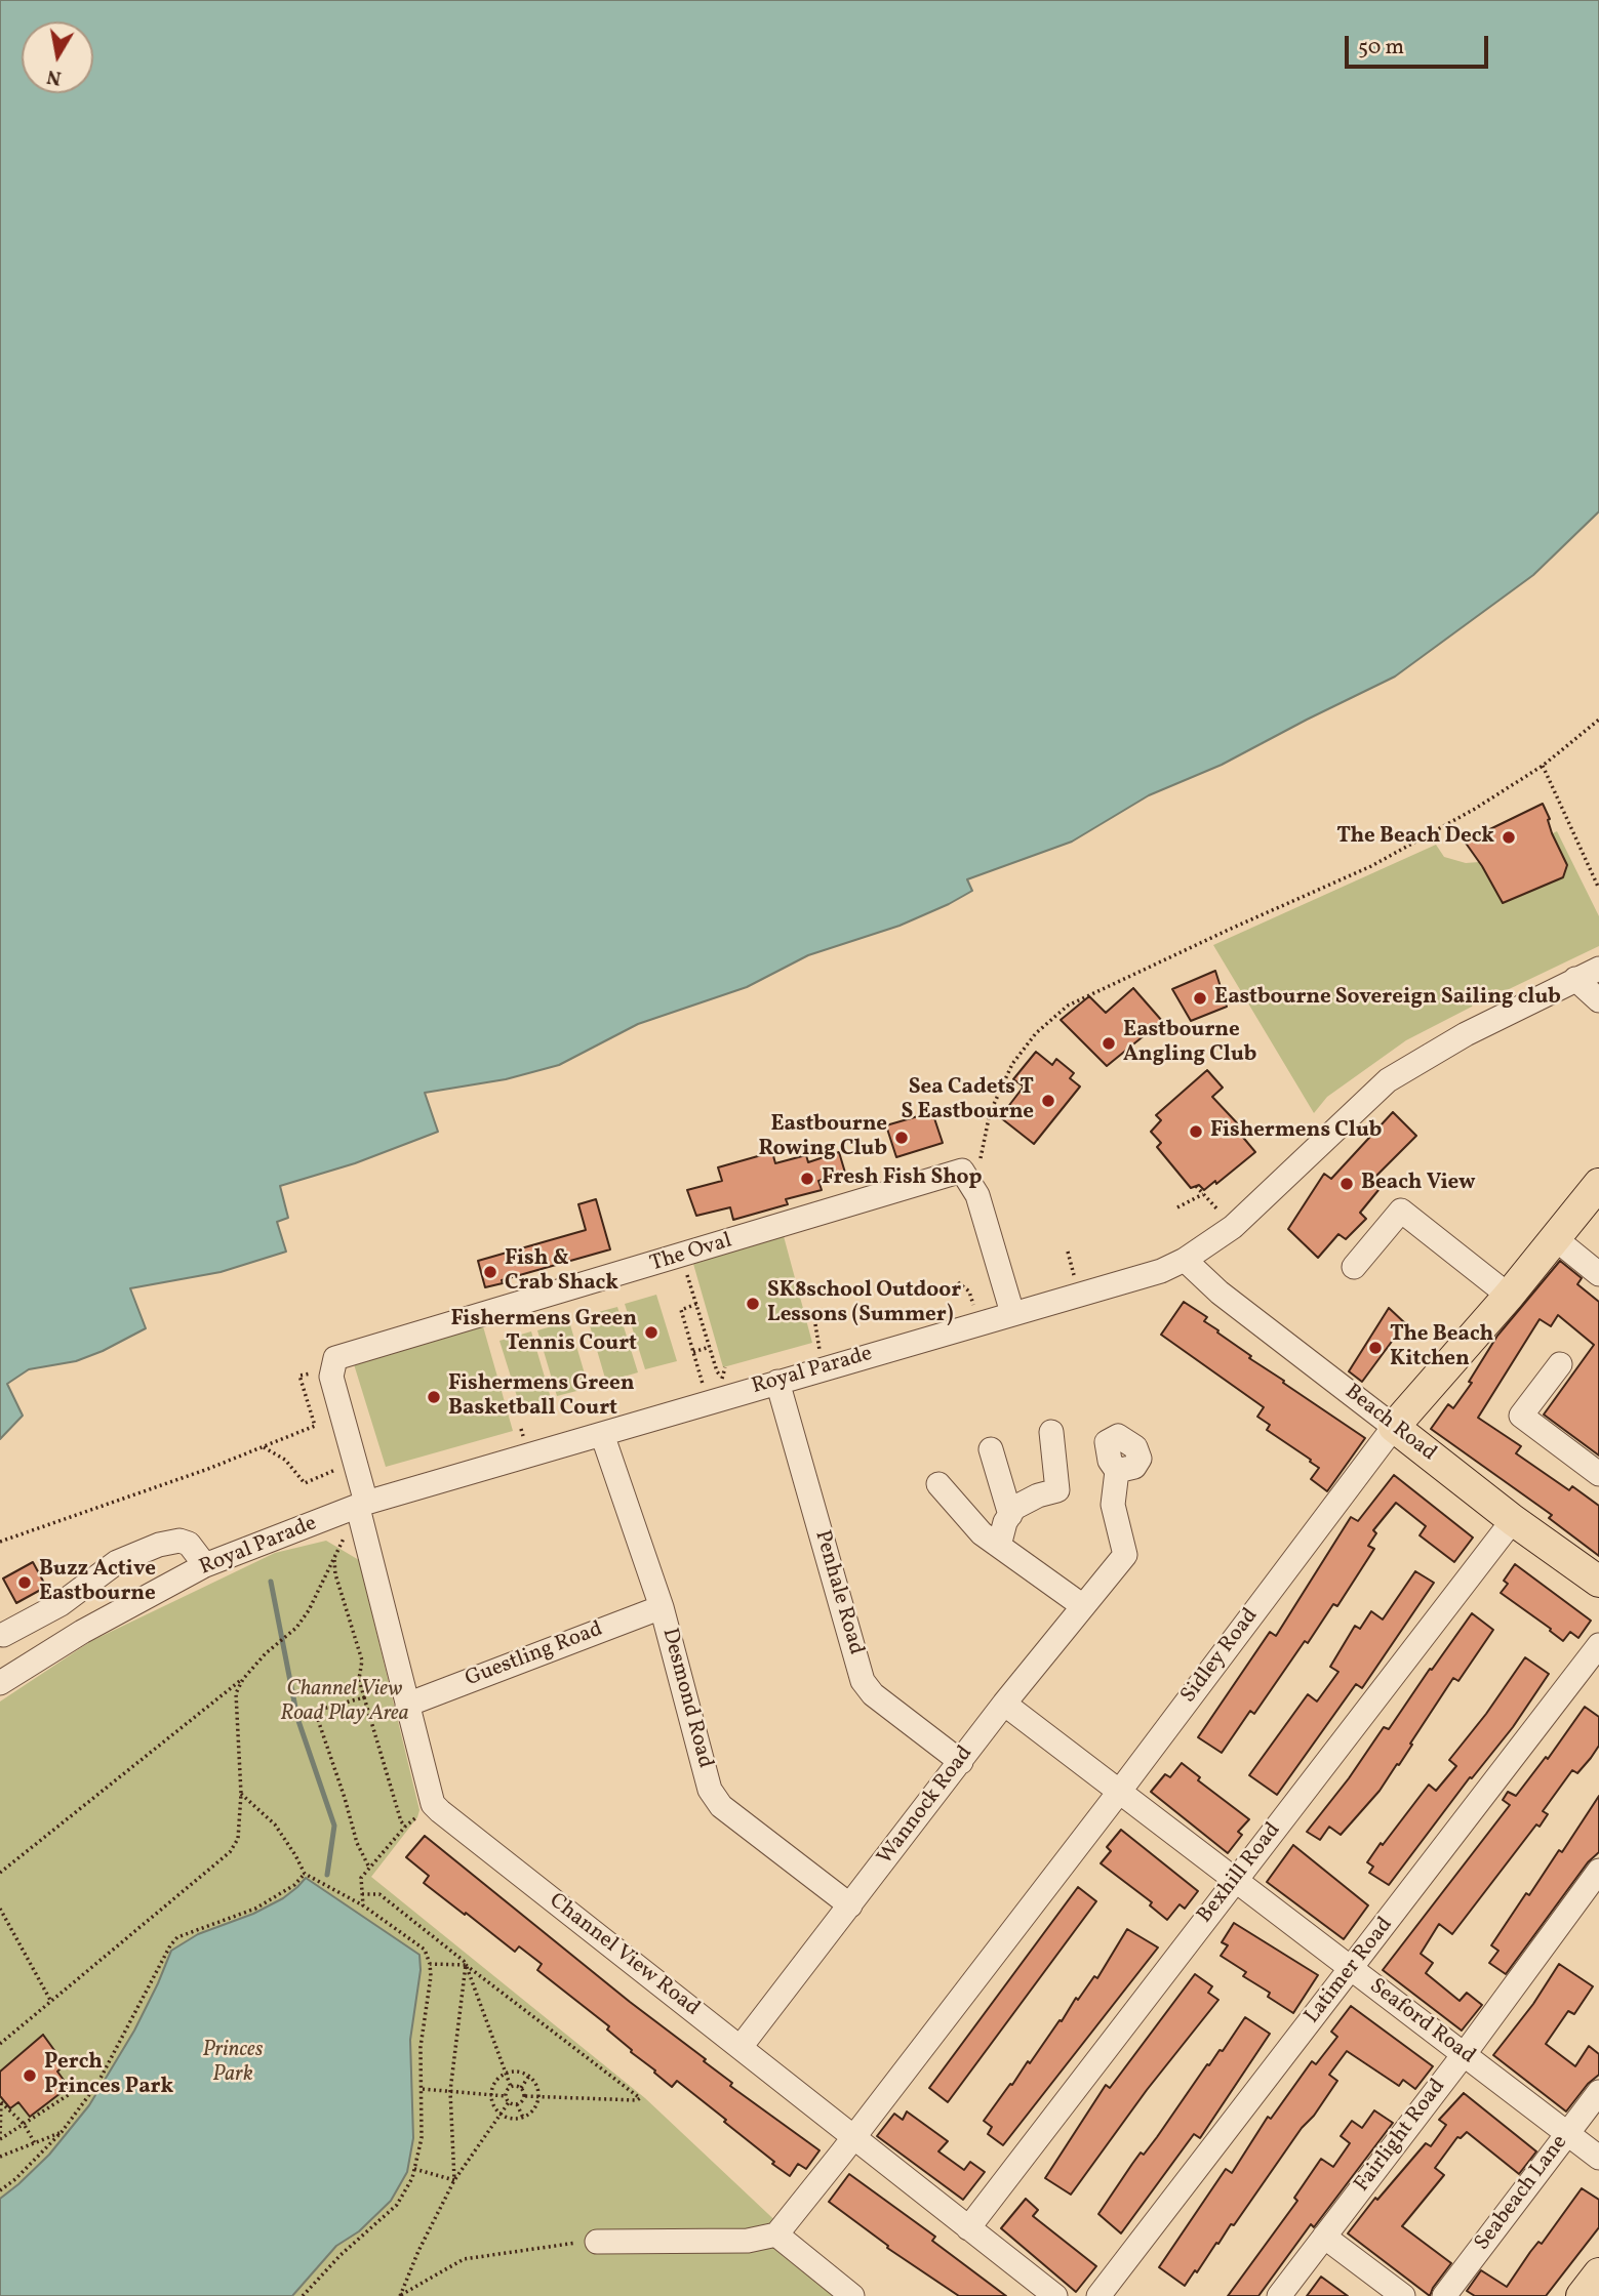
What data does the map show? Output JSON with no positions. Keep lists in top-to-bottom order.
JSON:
{
  "streets": {
    "main road": ["Beach Road", "Sidley Road"],
    "street": [
      "The Oval",
      "Royal Parade",
      "Penhale Road",
      "Guestling Road",
      "Desmond Road",
      "Wannock Road",
      "Bexhill Road",
      "Channel View Road",
      "Latimer Road",
      "Seaford Road",
      "Fairlight Road",
      "Seabeach Lane"
    ]
  },
  "crossings": [
    ["The Oval", "Royal Parade"],
    ["Royal Parade", "Beach Road"],
    ["Royal Parade", "Penhale Road"],
    ["Royal Parade", "Desmond Road"],
    ["Beach Road", "Sidley Road"],
    ["Beach Road", "Bexhill Road"],
    ["Penhale Road", "Wannock Road"],
    ["Guestling Road", "Desmond Road"],
    ["Sidley Road", "Channel View Road"],
    ["Sidley Road", "Seaford Road"],
    ["Desmond Road", "Wannock Road"],
    ["Wannock Road", "Channel View Road"],
    ["Wannock Road", "Seaford Road"],
    ["Bexhill Road", "Channel View Road"],
    ["Bexhill Road", "Seaford Road"],
    ["Latimer Road", "Seaford Road"],
    ["Seaford Road", "Fairlight Road"],
    ["Seaford Road", "Seabeach Lane"]
  ],
  "parks": ["Channel View Road Play Area", "Princes Park"],
  "places": [
    "The Beach Deck",
    "Eastbourne Sovereign Sailing club",
    "Eastbourne Angling Club",
    "Sea Cadets T S Eastbourne",
    "Fishermens Club",
    "Eastbourne Rowing Club",
    "Fresh Fish Shop",
    "Beach View",
    "Fish & Crab Shack",
    "SK8school Outdoor Lessons (Summer)",
    "Fishermens Green Tennis Court",
    "The Beach Kitchen",
    "Fishermens Green Basketball Court",
    "Buzz Active Eastbourne",
    "Perch Princes Park"
  ],
  "scale_bar": "50 m",
  "north": "bottom"
}
